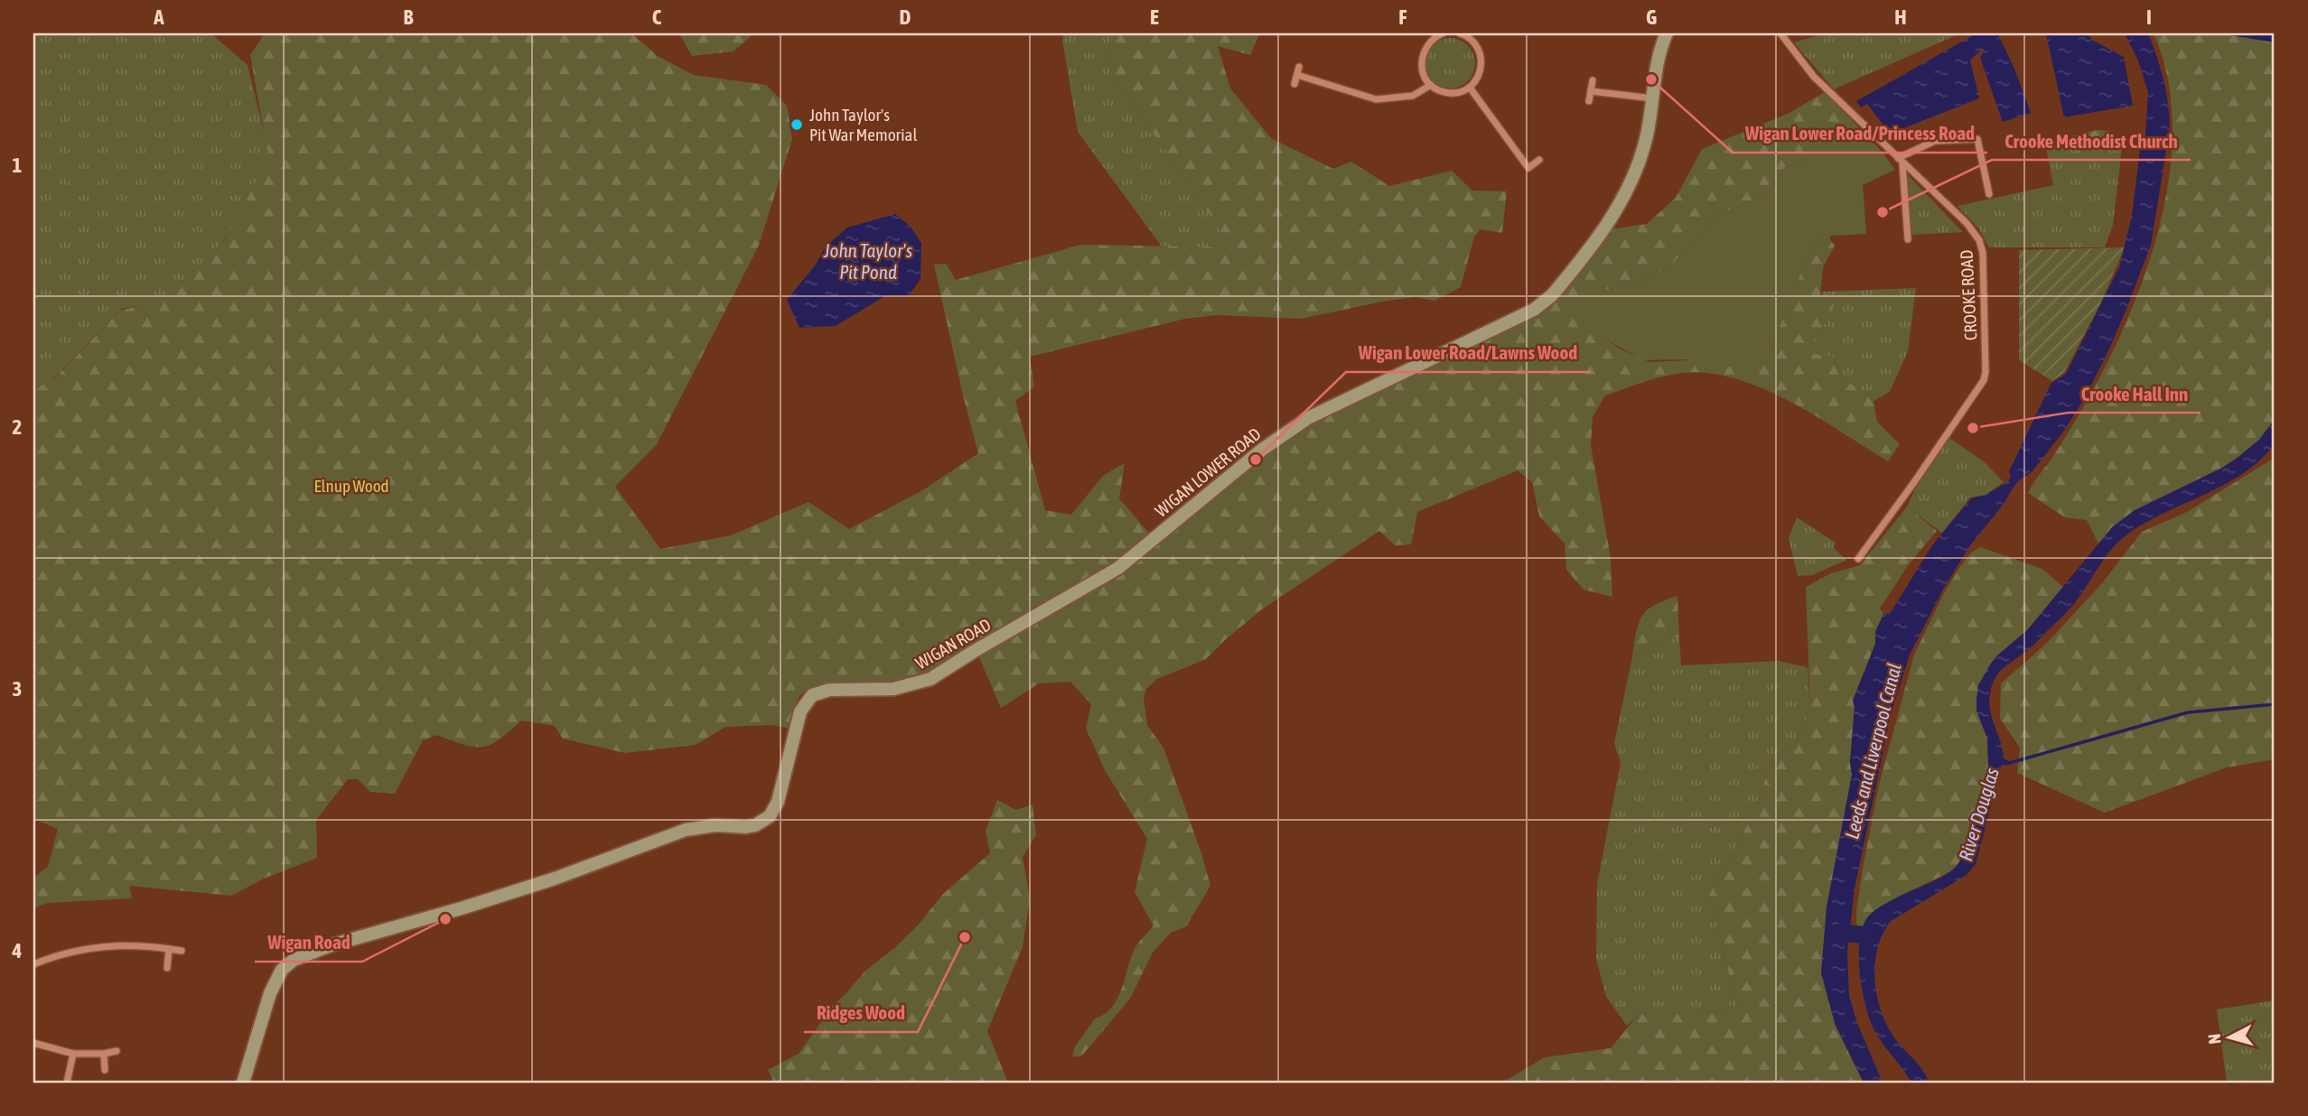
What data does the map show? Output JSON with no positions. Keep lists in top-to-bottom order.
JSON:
{
  "streets": {
    "main road": ["WIGAN LOWER ROAD", "WIGAN ROAD"],
    "street": ["CROOKE ROAD"]
  },
  "crossings": [
    ["WIGAN LOWER ROAD", "WIGAN ROAD"]
  ],
  "water": ["John Taylor's Pit Pond", "Leeds and Liverpool Canal", "River Douglas"],
  "parks": ["Elnup Wood"],
  "places": [
    "Wigan Lower Road/Princess Road",
    "John Taylor's Pit War Memorial",
    "Crooke Methodist Church",
    "Crooke Hall Inn",
    "Wigan Lower Road/Lawns Wood",
    "Wigan Road",
    "Ridges Wood"
  ],
  "north": "left",
  "grid": {
    "columns": [
      "A",
      "B",
      "C",
      "D",
      "E",
      "F",
      "G",
      "H",
      "I"
    ],
    "rows": [
      "1",
      "2",
      "3",
      "4"
    ]
  }
}
